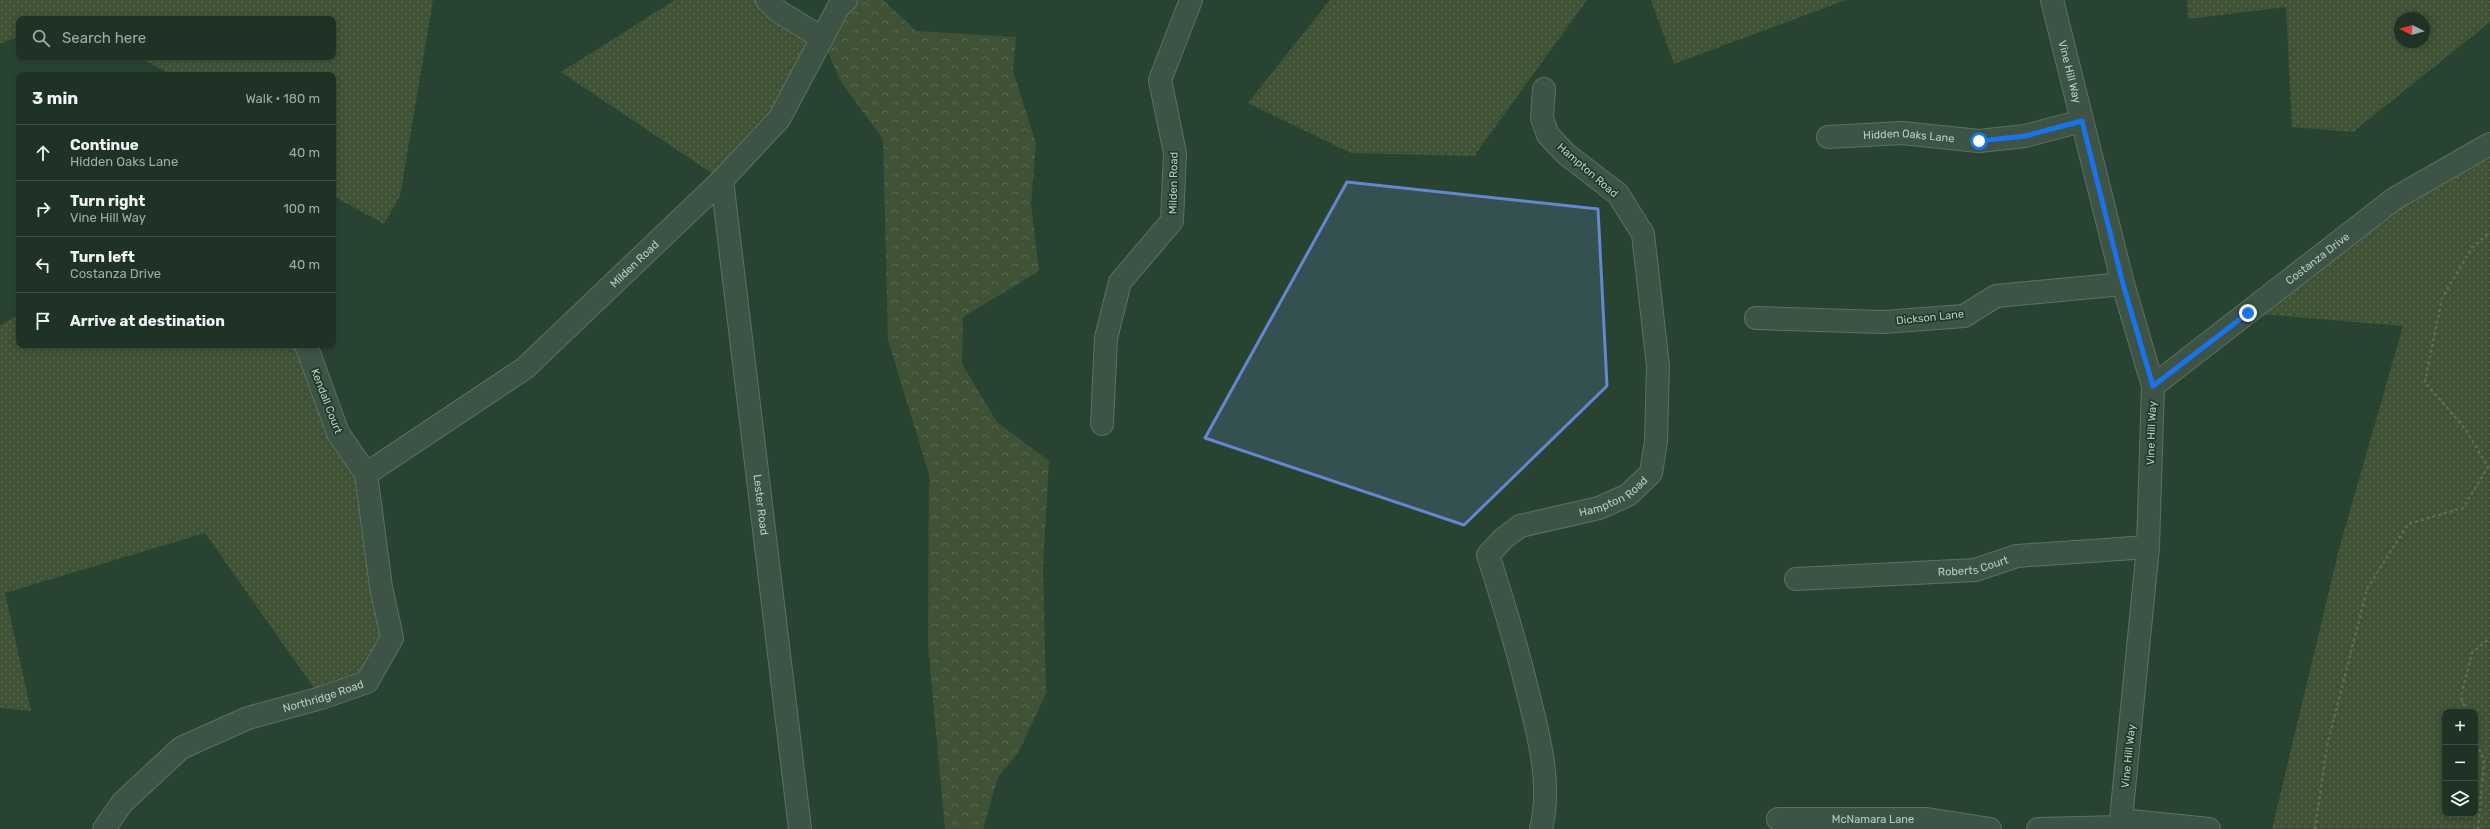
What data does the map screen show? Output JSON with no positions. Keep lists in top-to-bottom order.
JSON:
{
  "streets": {
    "street": [
      "Vine Hill Way",
      "Hidden Oaks Lane",
      "Hampton Road",
      "Milden Road",
      "Costanza Drive",
      "Dickson Lane",
      "Kendall Court",
      "Lester Road",
      "Roberts Court",
      "Northridge Road",
      "McNamara Lane"
    ]
  },
  "crossings": [
    ["Vine Hill Way", "Hidden Oaks Lane"],
    ["Vine Hill Way", "Costanza Drive"],
    ["Vine Hill Way", "Dickson Lane"],
    ["Vine Hill Way", "Roberts Court"],
    ["Milden Road", "Kendall Court"],
    ["Milden Road", "Lester Road"],
    ["Milden Road", "Northridge Road"],
    ["Kendall Court", "Northridge Road"]
  ],
  "north": "left",
  "page": {
    "search": "Search here",
    "heading": ["3 min", "Walk · 180 m"],
    "list": [
      ["Continue", "Hidden Oaks Lane", "40 m"],
      ["Turn right", "Vine Hill Way", "100 m"],
      ["Turn left", "Costanza Drive", "40 m"],
      "Arrive at destination"
    ],
    "map_buttons": ["+", "−"]
  }
}
